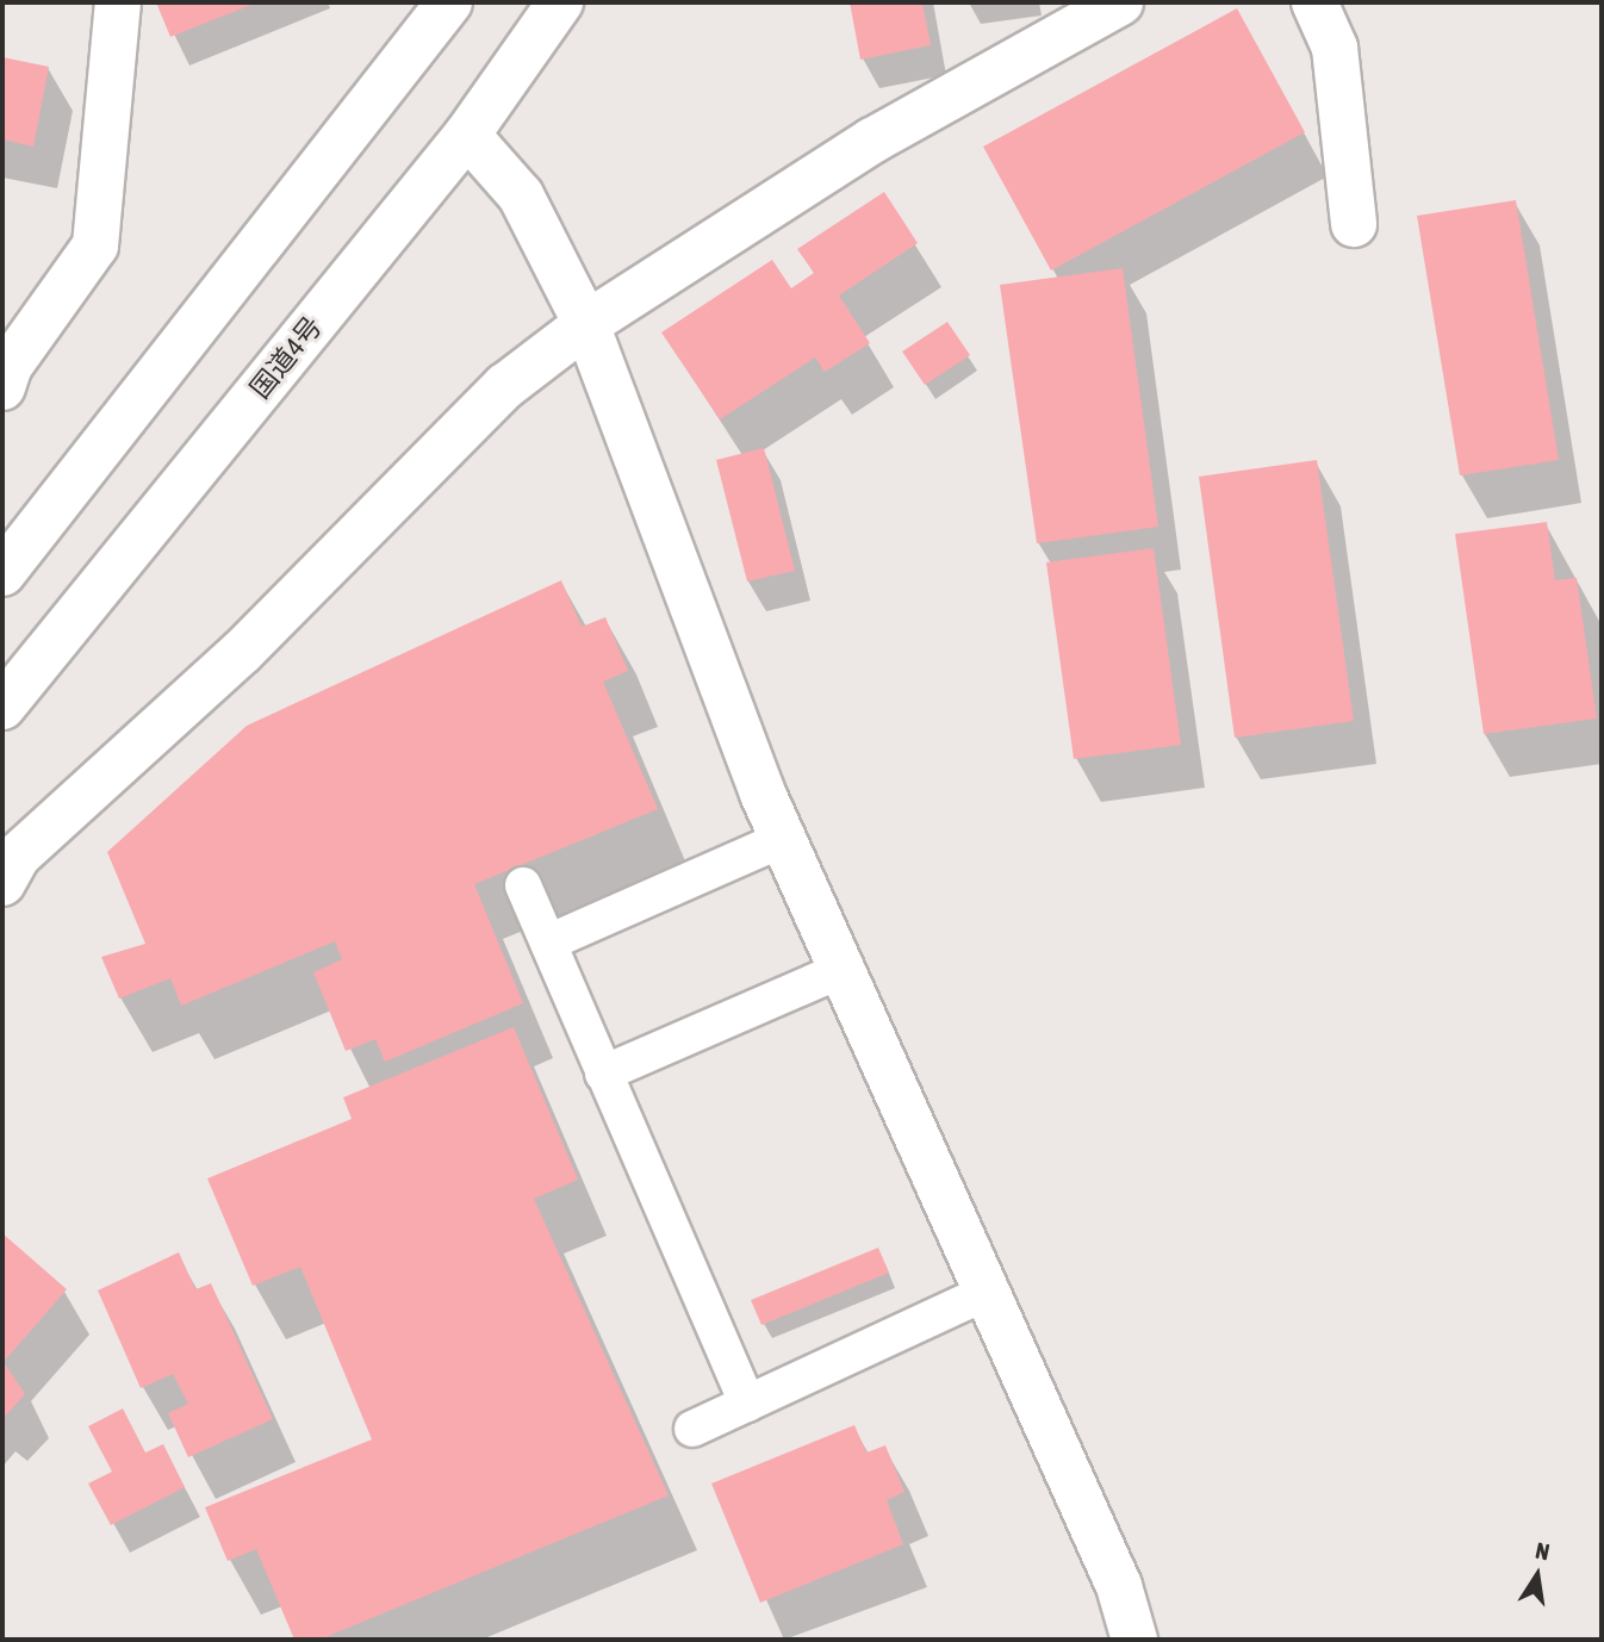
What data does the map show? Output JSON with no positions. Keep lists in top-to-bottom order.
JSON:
{
  "streets": {
    "main road": ["国道4号"]
  },
  "north": "top"
}
